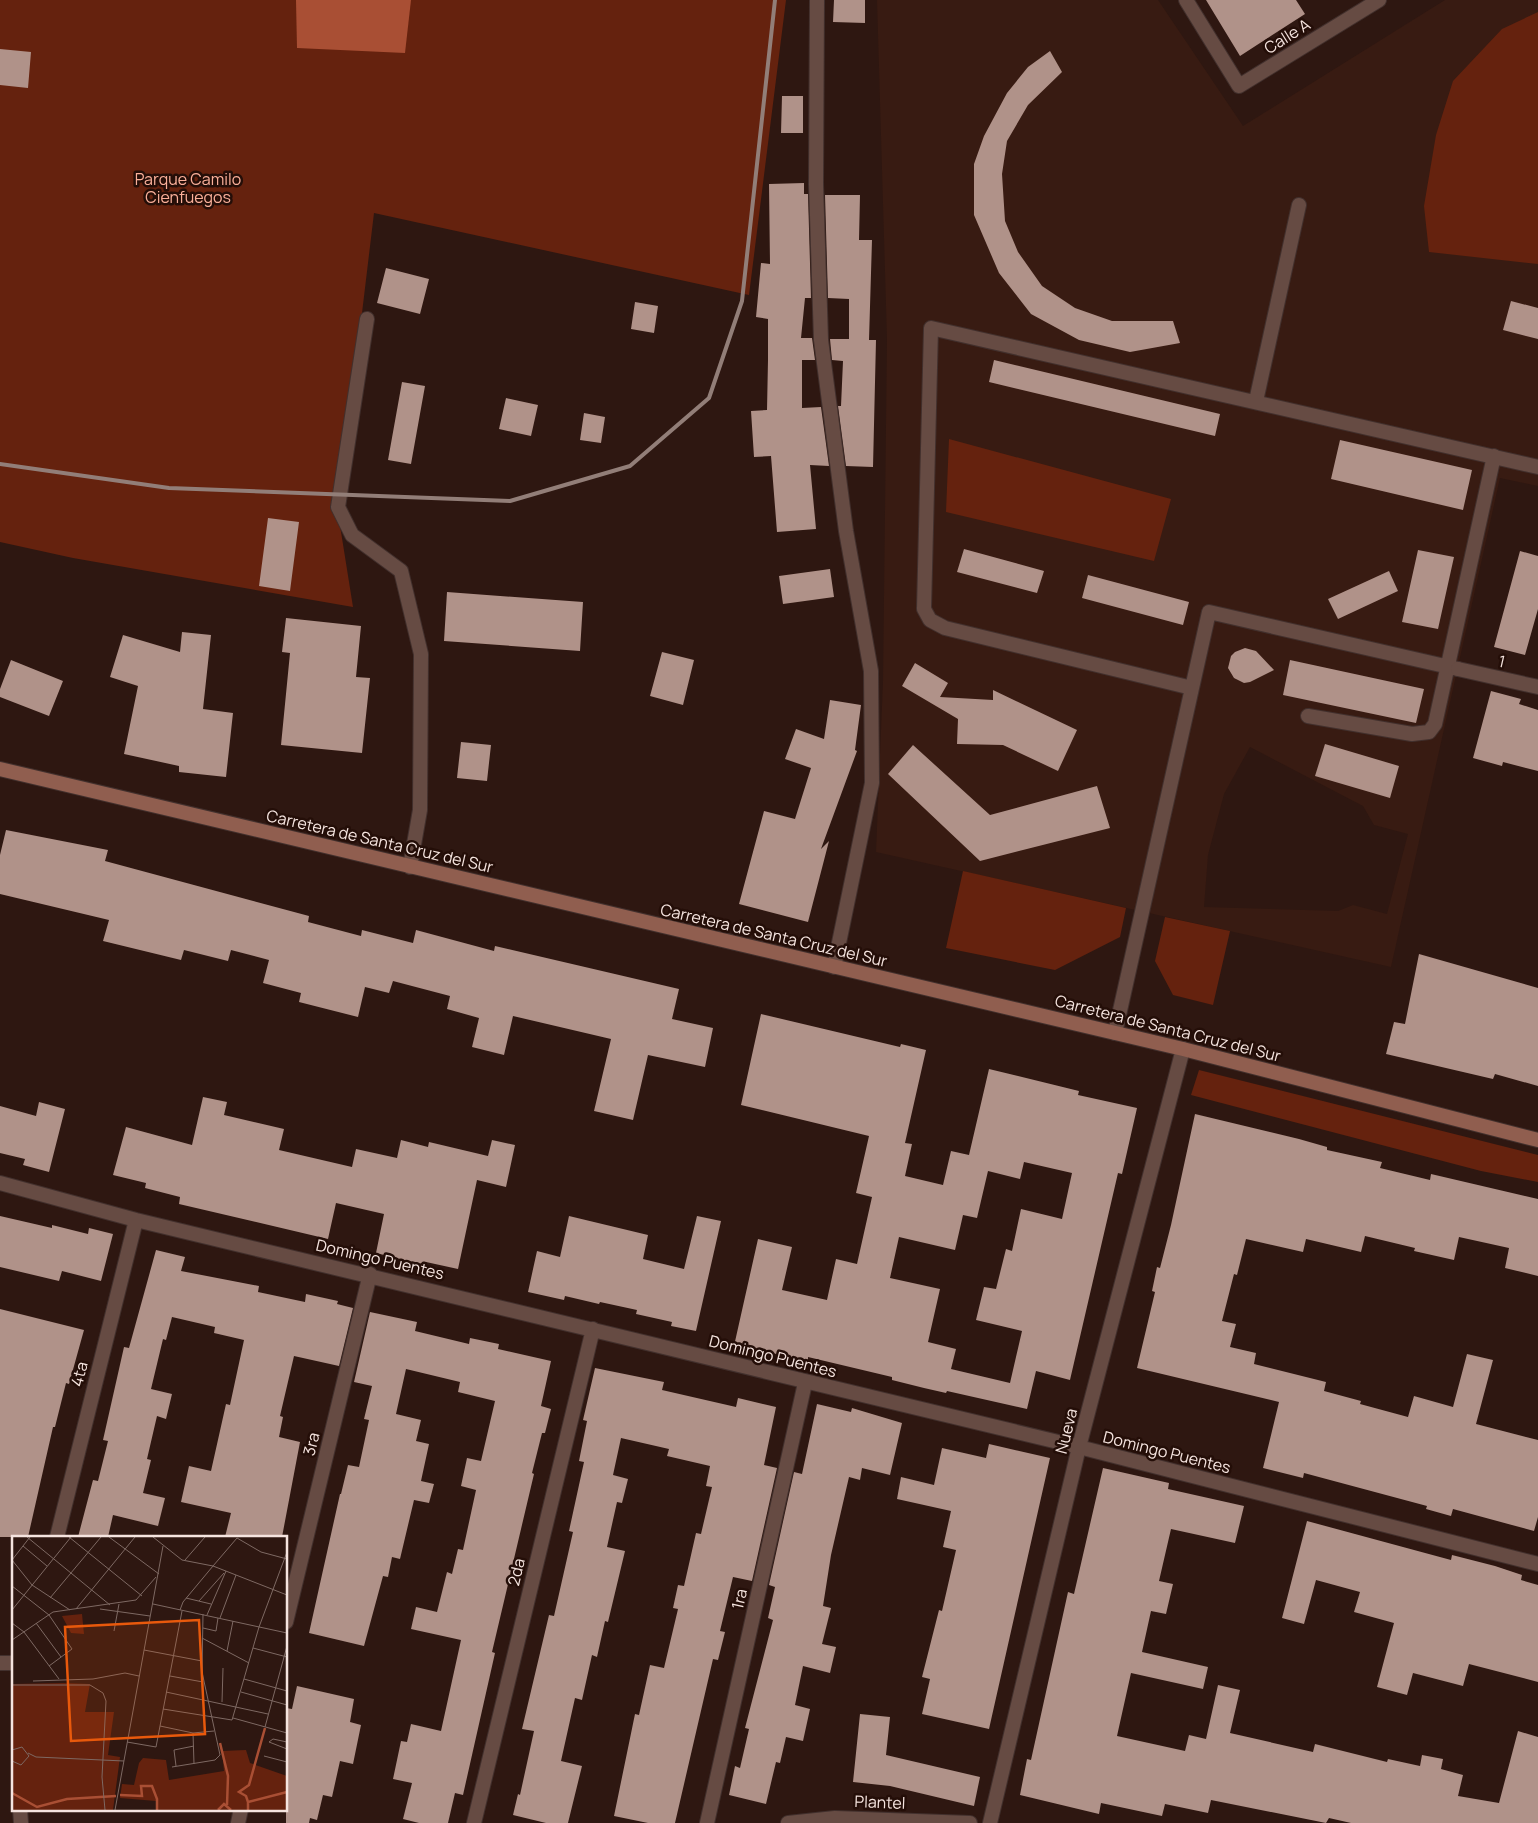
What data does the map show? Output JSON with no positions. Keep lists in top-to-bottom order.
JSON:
{
  "streets": {
    "main road": ["Carretera de Santa Cruz del Sur"],
    "street": [
      "Calle A",
      "1",
      "Domingo Puentes",
      "4ta",
      "Nueva",
      "3ra",
      "2da",
      "1ra",
      "Plantel"
    ]
  },
  "crossings": [
    ["Carretera de Santa Cruz del Sur", "Nueva"],
    ["Domingo Puentes", "4ta"],
    ["Domingo Puentes", "Nueva"],
    ["Domingo Puentes", "3ra"],
    ["Domingo Puentes", "2da"],
    ["Domingo Puentes", "1ra"]
  ],
  "parks": ["Parque Camilo Cienfuegos"]
}
